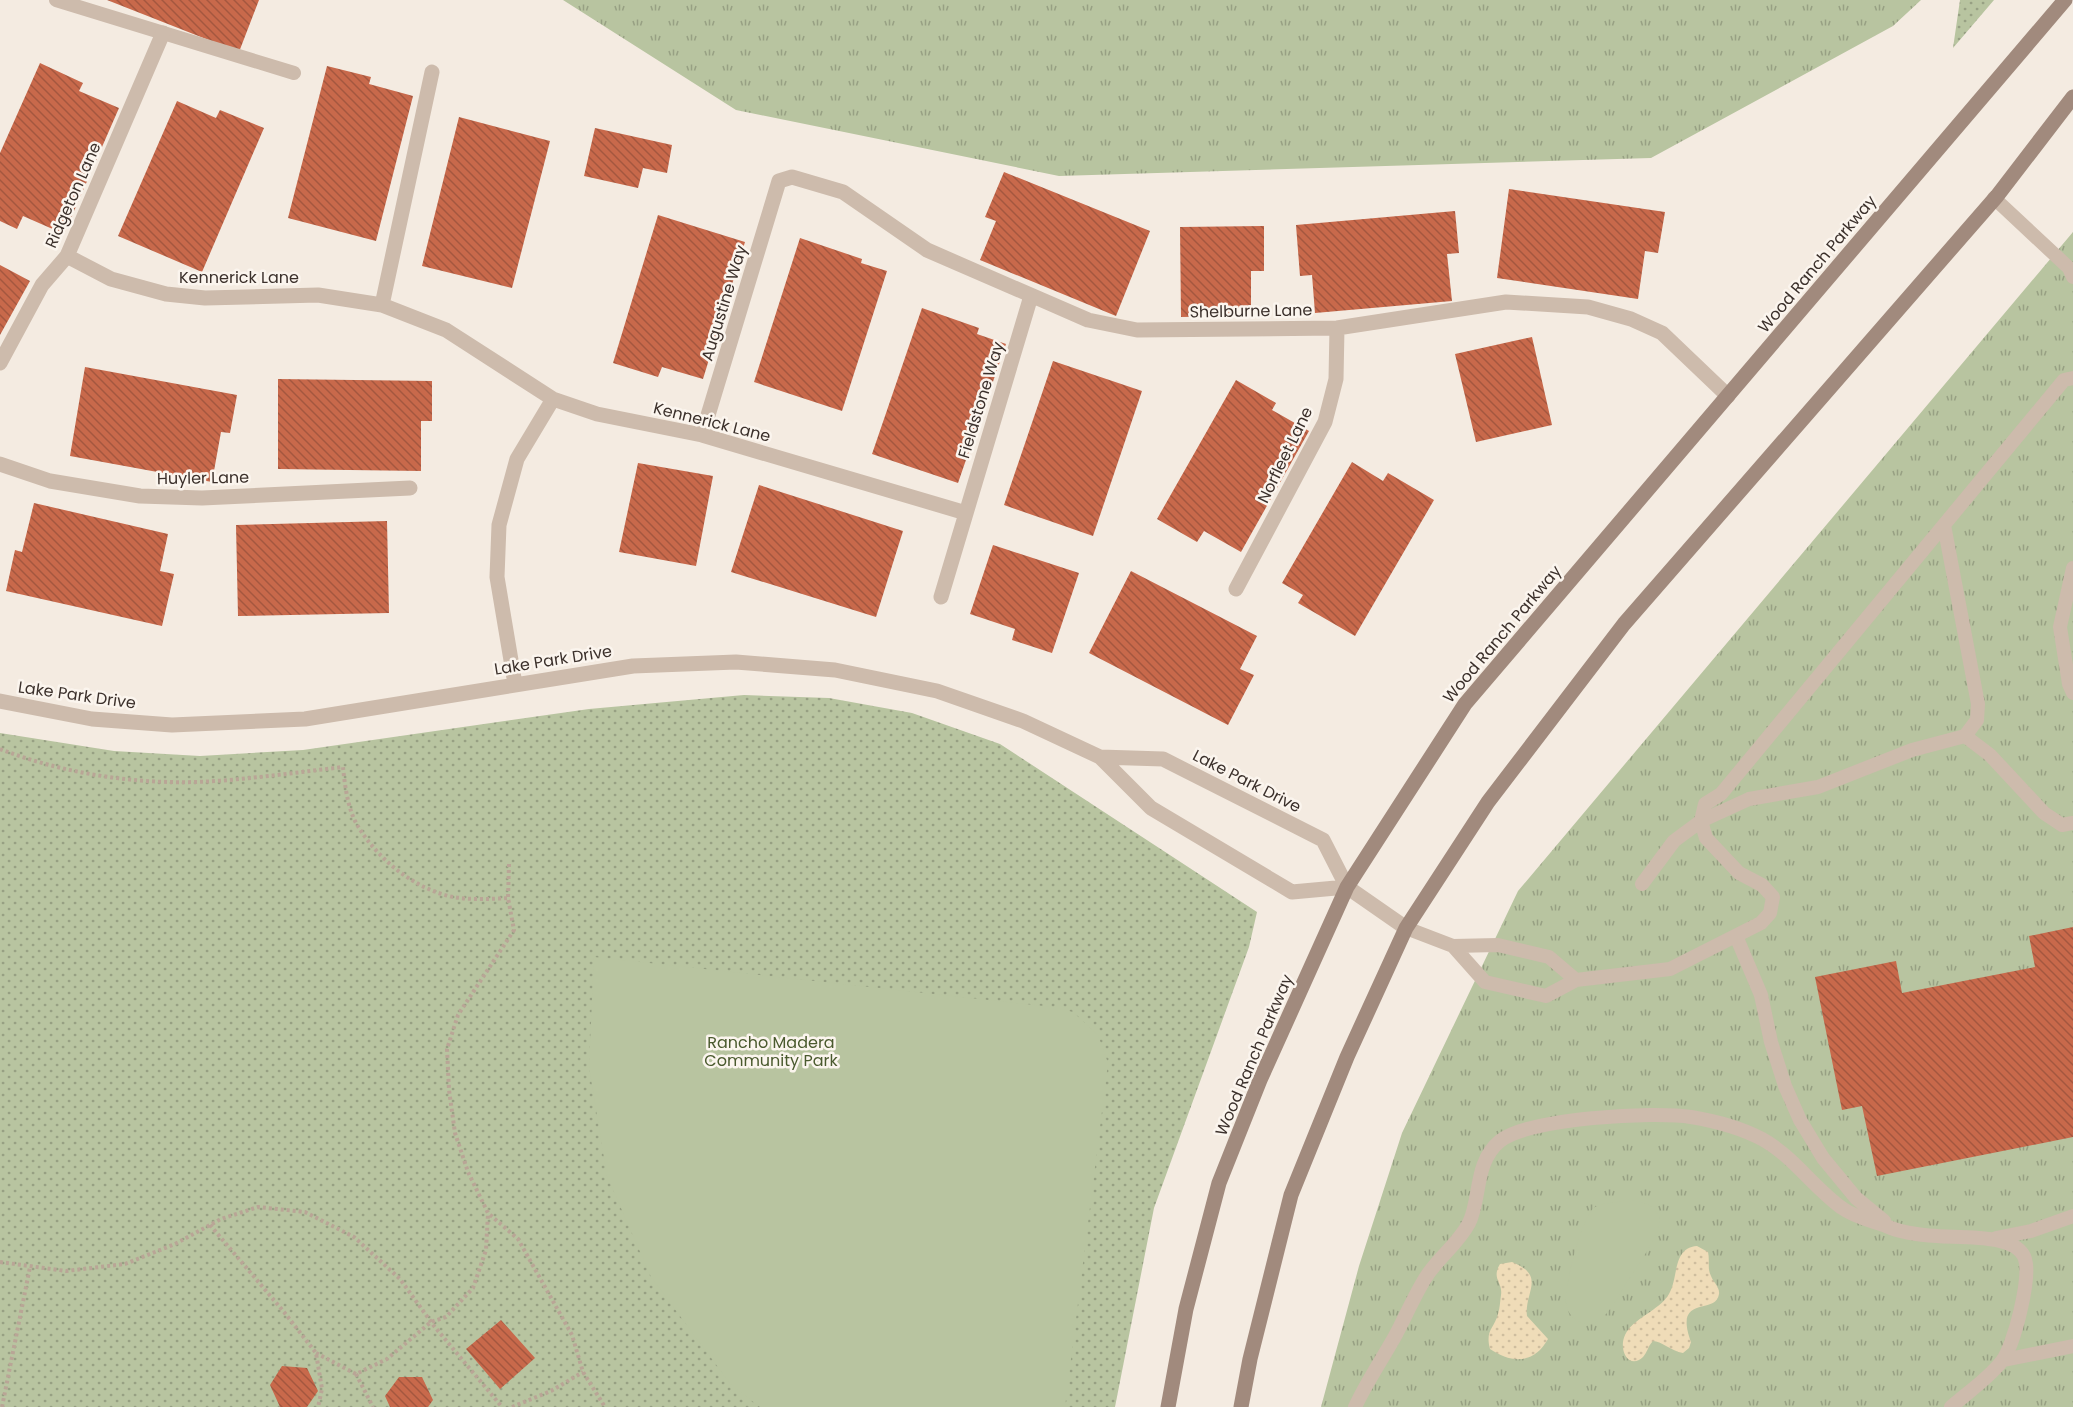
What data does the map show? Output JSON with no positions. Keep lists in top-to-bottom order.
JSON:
{
  "streets": {
    "main road": ["Wood Ranch Parkway"],
    "street": [
      "Ridgeton Lane",
      "Kennerick Lane",
      "Augustine Way",
      "Shelburne Lane",
      "Fieldstone Way",
      "Norfleet Lane",
      "Huyler Lane",
      "Lake Park Drive"
    ]
  },
  "crossings": [
    ["Ridgeton Lane", "Kennerick Lane"],
    ["Wood Ranch Parkway", "Shelburne Lane"],
    ["Wood Ranch Parkway", "Lake Park Drive"],
    ["Kennerick Lane", "Augustine Way"],
    ["Kennerick Lane", "Fieldstone Way"],
    ["Augustine Way", "Shelburne Lane"],
    ["Shelburne Lane", "Fieldstone Way"],
    ["Shelburne Lane", "Norfleet Lane"]
  ],
  "parks": ["Rancho Madera Community Park"]
}
